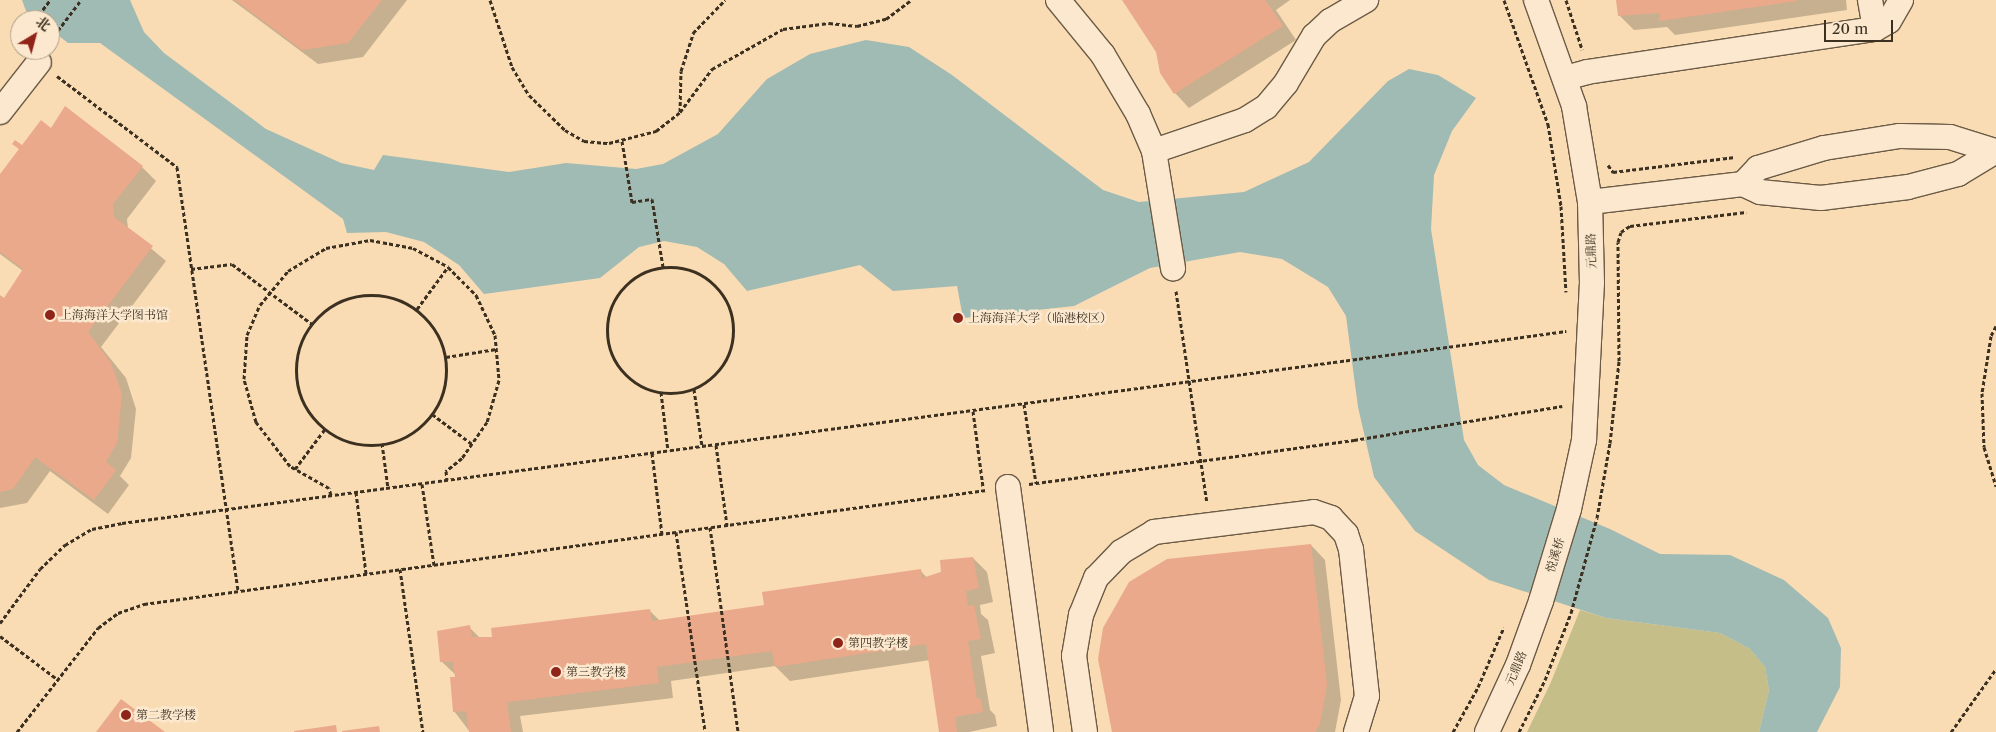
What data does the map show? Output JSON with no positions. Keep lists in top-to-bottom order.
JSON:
{
  "streets": {
    "street": ["元鼎路", "悦溪桥"]
  },
  "crossings": [
    ["元鼎路", "悦溪桥"]
  ],
  "places": [
    "上海海洋大学图书馆",
    "上海海洋大学（临港校区）",
    "第四教学楼",
    "第三教学楼",
    "第二教学楼"
  ],
  "scale_bar": "20 m",
  "north": "top right"
}
